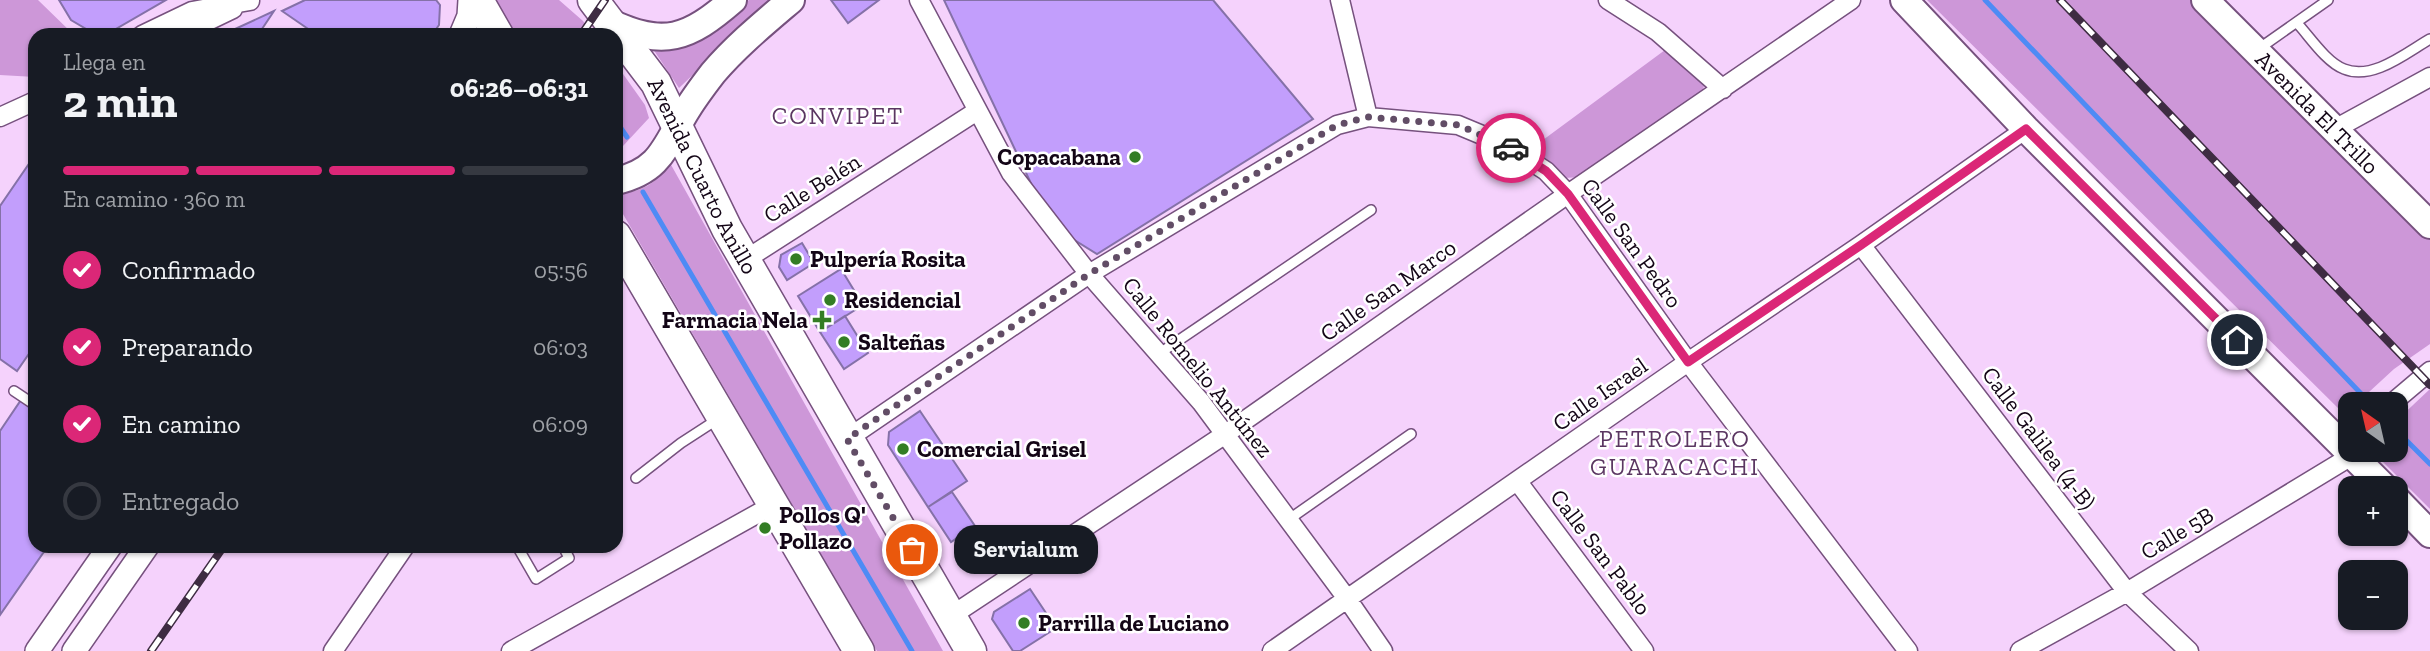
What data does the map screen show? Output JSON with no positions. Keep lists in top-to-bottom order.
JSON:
{
  "streets": {
    "highway": ["Avenida Cuarto Anillo"],
    "main road": ["Avenida El Trillo"],
    "street": [
      "Calle Belén",
      "Calle San Pedro",
      "Calle San Marco",
      "Calle Romelio Antúnez",
      "Calle Israel",
      "Calle Galilea (4-B)",
      "Calle 5B",
      "Calle San Pablo"
    ]
  },
  "crossings": [
    ["Avenida Cuarto Anillo", "Calle Belén"],
    ["Avenida Cuarto Anillo", "Calle San Pedro"],
    ["Avenida Cuarto Anillo", "Calle San Marco"],
    ["Calle Belén", "Calle Romelio Antúnez"],
    ["Calle San Pedro", "Calle San Marco"],
    ["Calle San Pedro", "Calle Romelio Antúnez"],
    ["Calle San Pedro", "Calle Israel"],
    ["Calle San Marco", "Calle Romelio Antúnez"],
    ["Calle Romelio Antúnez", "Calle Israel"],
    ["Calle Israel", "Calle Galilea (4-B)"],
    ["Calle Israel", "Calle San Pablo"],
    ["Calle Galilea (4-B)", "Calle 5B"]
  ],
  "districts": ["CONVIPET", "PETROLERO GUARACACHI"],
  "places": {
    "other": [
      "Copacabana",
      "Pulpería Rosita",
      "Residencial",
      "Salteñas",
      "Comercial Grisel",
      "Pollos Q' Pollazo",
      "Servialum",
      "Parrilla de Luciano"
    ],
    "health": ["Farmacia Nela"]
  },
  "north": "top left",
  "page": {
    "heading": ["2 min", "Llega en", "06:26–06:31"],
    "bar": "En camino · 360 m",
    "list": [
      ["Confirmado", "05:56"],
      ["Preparando", "06:03"],
      ["En camino", "06:09"],
      "Entregado"
    ],
    "map_buttons": ["+", "−"],
    "bubble": "Servialum"
  }
}
